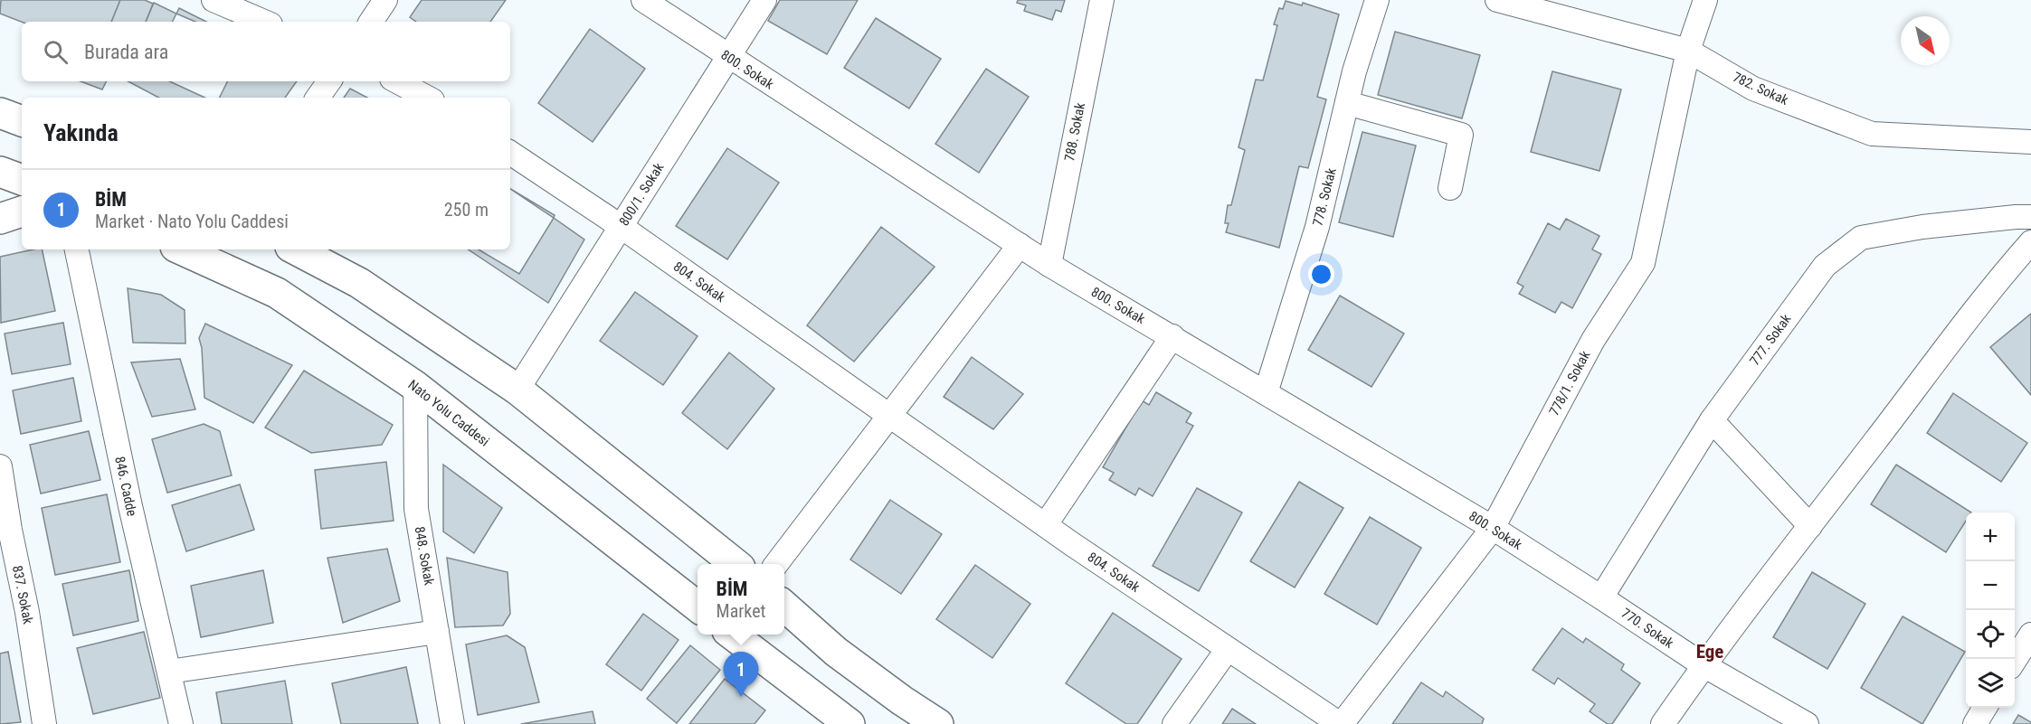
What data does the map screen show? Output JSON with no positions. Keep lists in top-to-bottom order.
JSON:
{
  "streets": {
    "main road": ["Nato Yolu Caddesi"],
    "street": [
      "800. Sokak",
      "782. Sokak",
      "788. Sokak",
      "800/1. Sokak",
      "778. Sokak",
      "804. Sokak",
      "777. Sokak",
      "778/1. Sokak",
      "846. Cadde",
      "848. Sokak",
      "837. Sokak",
      "770. Sokak"
    ]
  },
  "crossings": [
    ["800. Sokak", "788. Sokak"],
    ["800. Sokak", "800/1. Sokak"],
    ["800. Sokak", "778. Sokak"],
    ["800. Sokak", "777. Sokak"],
    ["800. Sokak", "778/1. Sokak"],
    ["800. Sokak", "770. Sokak"],
    ["782. Sokak", "778/1. Sokak"],
    ["800/1. Sokak", "804. Sokak"],
    ["804. Sokak", "778/1. Sokak"],
    ["777. Sokak", "770. Sokak"],
    ["Nato Yolu Caddesi", "848. Sokak"]
  ],
  "districts": ["Ege"],
  "north": "bottom right",
  "page": {
    "search": "Burada ara",
    "heading": "Yakında",
    "list": [
      {
        "mark": "1",
        "name": "BİM",
        "note": "Market · Nato Yolu Caddesi",
        "value": "250 m"
      }
    ],
    "map_buttons": ["+", "−"],
    "popup": ["BİM", "Market"],
    "pins": "1"
  }
}
